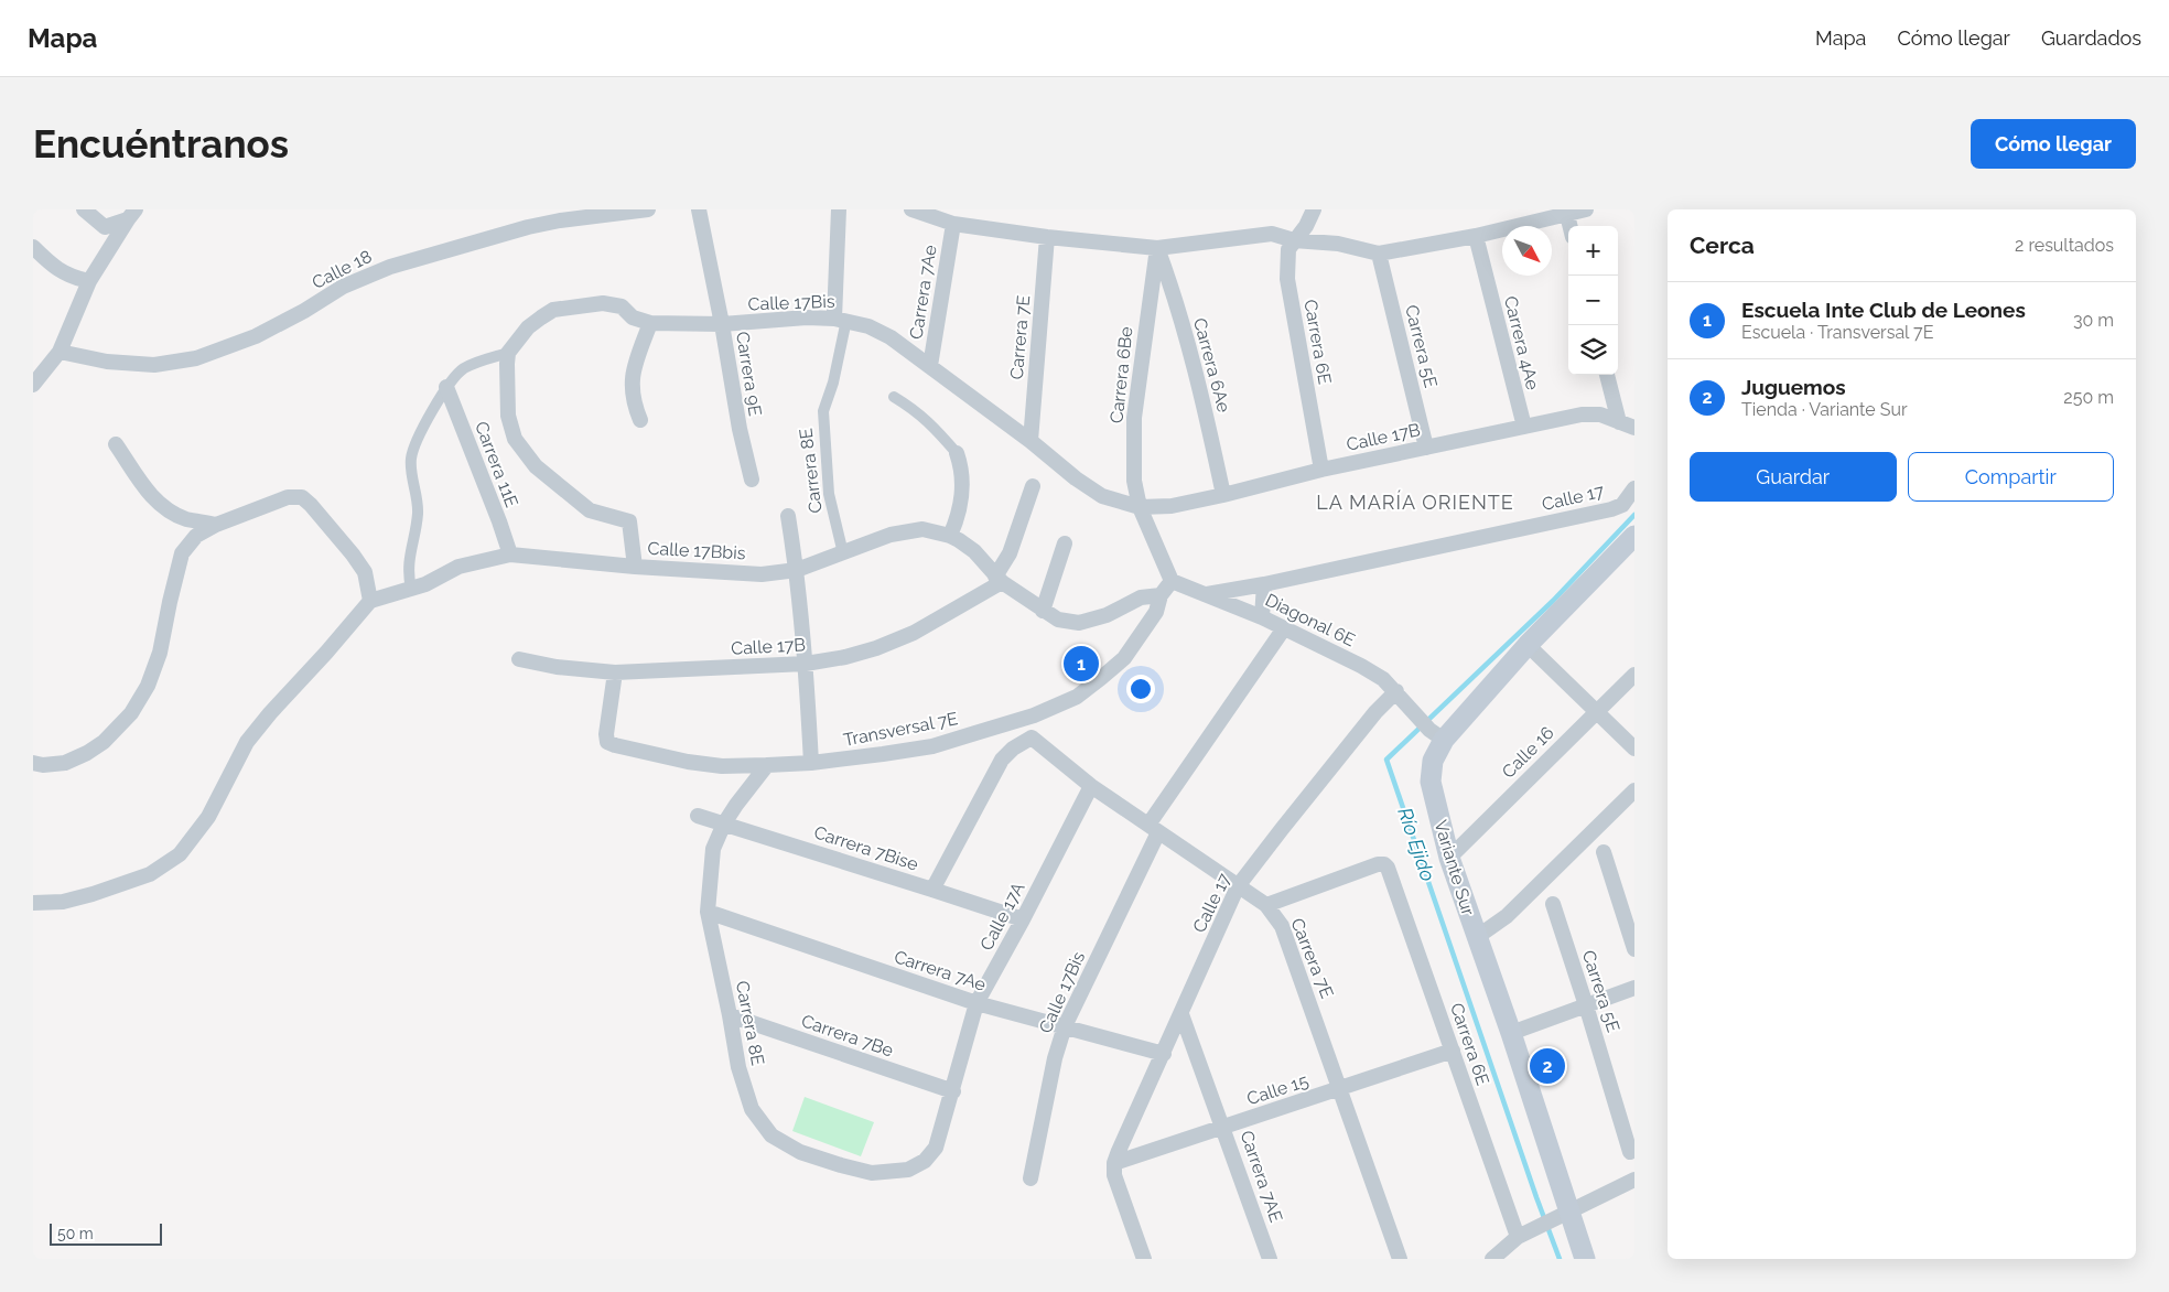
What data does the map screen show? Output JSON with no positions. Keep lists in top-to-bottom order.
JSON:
{
  "streets": {
    "main road": ["Variante Sur"],
    "street": [
      "Calle 18",
      "Carrera 7Ae",
      "Calle 17Bis",
      "Carrera 7E",
      "Carrera 6E",
      "Carrera 4Ae",
      "Carrera 5E",
      "Carrera 6Ae",
      "Carrera 9E",
      "Carrera 6Be",
      "Calle 17B",
      "Carrera 11E",
      "Carrera 8E",
      "Calle 17",
      "Calle 17Bbis",
      "Diagonal 6E",
      "Transversal 7E",
      "Calle 16",
      "Carrera 7Bise",
      "Calle 17A",
      "Carrera 7Be",
      "Calle 15",
      "Carrera 7AE"
    ]
  },
  "crossings": [
    ["Carrera 7Ae", "Calle 17Bis"],
    ["Carrera 7Ae", "Carrera 8E"],
    ["Carrera 7Ae", "Calle 17"],
    ["Carrera 7Ae", "Calle 17A"],
    ["Calle 17Bis", "Carrera 7E"],
    ["Calle 17Bis", "Carrera 9E"],
    ["Calle 17Bis", "Carrera 6Be"],
    ["Calle 17Bis", "Calle 17B"],
    ["Calle 17Bis", "Carrera 8E"],
    ["Calle 17Bis", "Diagonal 6E"],
    ["Carrera 7E", "Carrera 6E"],
    ["Carrera 7E", "Calle 17"],
    ["Carrera 7E", "Calle 17A"],
    ["Carrera 7E", "Calle 15"],
    ["Carrera 6E", "Calle 17B"],
    ["Carrera 6E", "Calle 15"],
    ["Carrera 4Ae", "Calle 17B"],
    ["Carrera 5E", "Calle 17B"],
    ["Carrera 6Ae", "Carrera 6Be"],
    ["Carrera 6Ae", "Calle 17B"],
    ["Carrera 6Be", "Calle 17B"],
    ["Carrera 6Be", "Diagonal 6E"],
    ["Carrera 6Be", "Transversal 7E"],
    ["Calle 17B", "Calle 17Bbis"],
    ["Calle 17B", "Transversal 7E"],
    ["Carrera 11E", "Calle 17Bbis"],
    ["Carrera 8E", "Calle 17Bbis"],
    ["Carrera 8E", "Transversal 7E"],
    ["Carrera 8E", "Carrera 7Bise"],
    ["Carrera 8E", "Calle 17A"],
    ["Carrera 8E", "Carrera 7Be"],
    ["Calle 17", "Diagonal 6E"],
    ["Calle 17", "Calle 15"],
    ["Calle 17", "Carrera 7AE"],
    ["Calle 17Bbis", "Transversal 7E"],
    ["Diagonal 6E", "Transversal 7E"],
    ["Diagonal 6E", "Variante Sur"],
    ["Calle 16", "Variante Sur"],
    ["Carrera 7Bise", "Calle 17A"],
    ["Calle 17A", "Carrera 7Be"],
    ["Calle 15", "Carrera 7AE"]
  ],
  "districts": ["LA MARÍA ORIENTE"],
  "water": ["Río Ejido"],
  "scale_bar": "50 m",
  "north": "bottom right",
  "page": {
    "header": "Mapa",
    "nav": ["Mapa", "Cómo llegar", "Guardados"],
    "buttons": [
      "Cómo llegar",
      ["Guardar", "Compartir"]
    ],
    "title": "Encuéntranos",
    "heading": ["Cerca", "2 resultados"],
    "map_buttons": ["+", "−"],
    "list": [
      {
        "mark": "1",
        "name": "Escuela Inte Club de Leones",
        "note": "Escuela · Transversal 7E",
        "value": "30 m"
      },
      {
        "mark": "2",
        "name": "Juguemos",
        "note": "Tienda · Variante Sur",
        "value": "250 m"
      }
    ],
    "pins": ["1", "2"],
    "scale": "50 m"
  }
}
